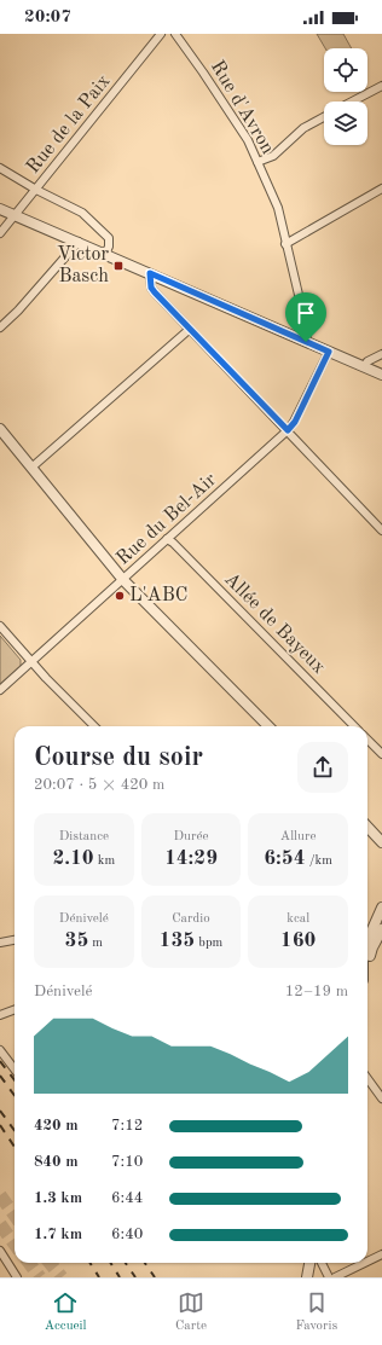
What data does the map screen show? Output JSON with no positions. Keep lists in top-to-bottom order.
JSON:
{
  "streets": {
    "street": [
      "Rue d'Avron",
      "Rue de la Paix",
      "Rue du Bel-Air",
      "Allée de Bayeux"
    ]
  },
  "crossings": [
    ["Rue du Bel-Air", "Allée de Bayeux"]
  ],
  "places": {
    "transit": ["Victor Basch"],
    "other": ["L'ABC"]
  },
  "page": {
    "status": "20:07",
    "heading": ["Course du soir", "20:07 · 5 × 420 m"],
    "stats": [
      ["Distance", "2.10 km"],
      ["Durée", "14:29"],
      ["Allure", "6:54 /km"],
      ["Dénivelé", "35 m"],
      ["Cardio", "135 bpm"],
      ["kcal", "160"]
    ],
    "chart": ["Dénivelé", "12–19 m"],
    "list": [
      {
        "name": "420 m",
        "note": "7:12"
      },
      {
        "name": "840 m",
        "note": "7:10"
      },
      {
        "name": "1.3 km",
        "note": "6:44"
      },
      {
        "name": "1.7 km",
        "note": "6:40"
      }
    ],
    "tabs": ["Accueil", "Carte", "Favoris"]
  }
}
